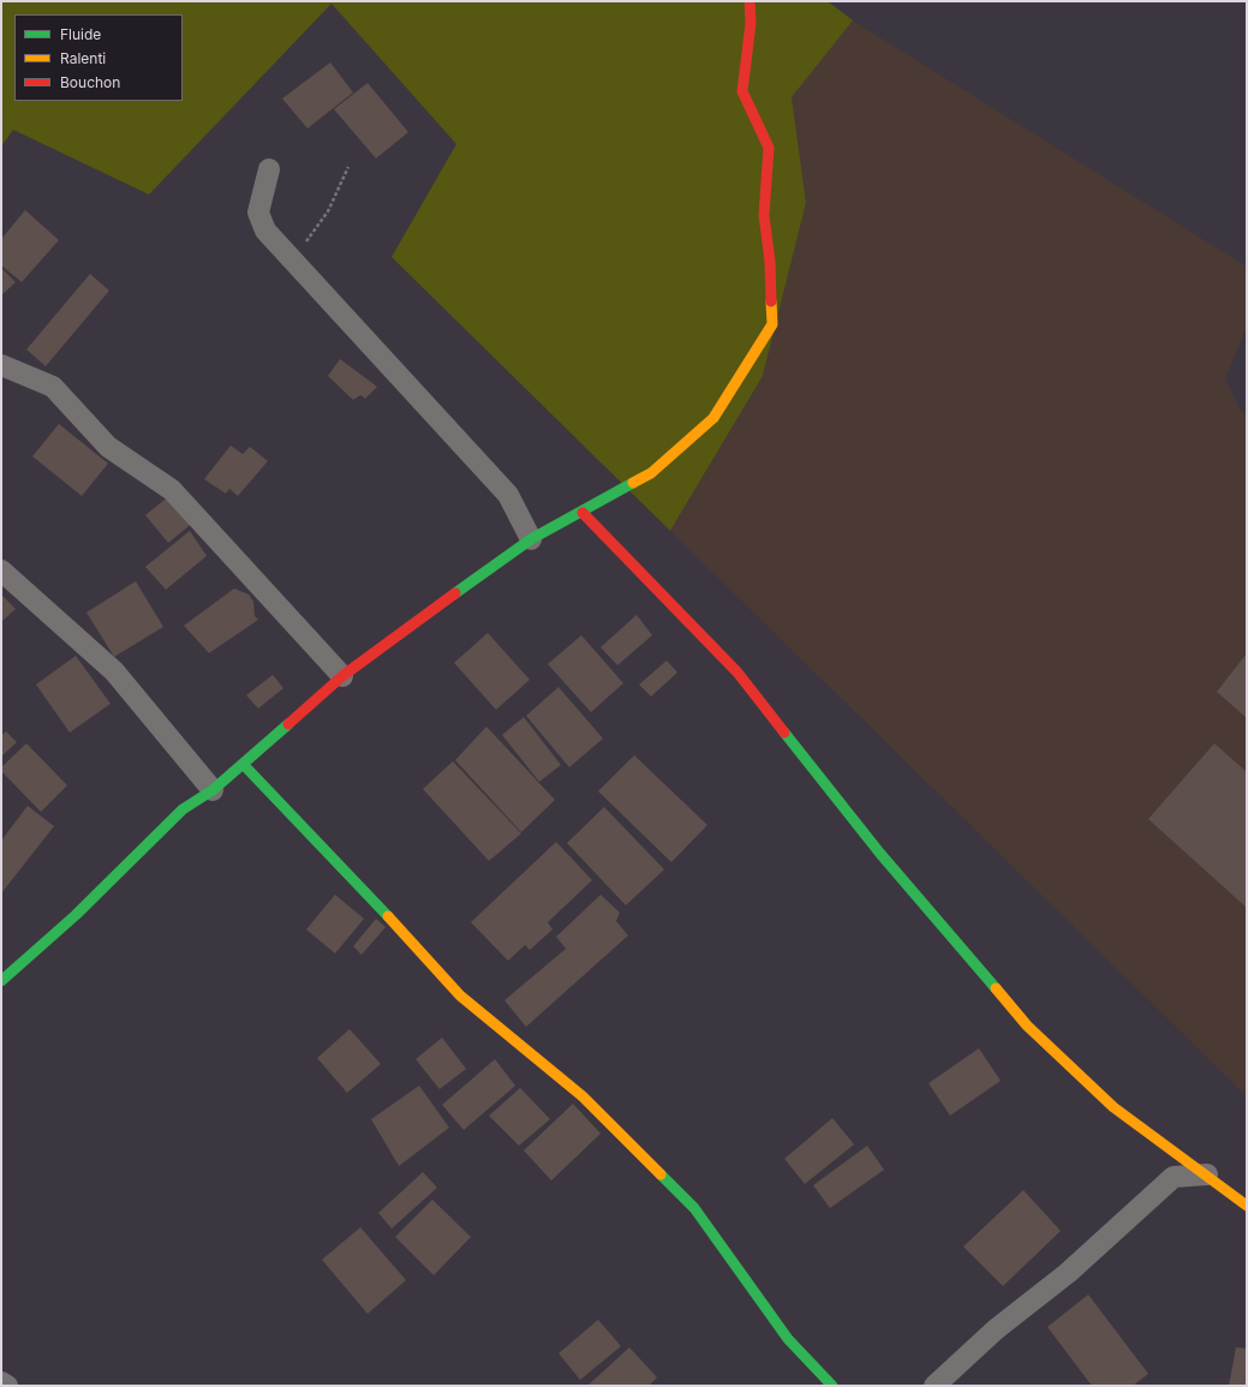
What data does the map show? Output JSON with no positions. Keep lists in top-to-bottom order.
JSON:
{
  "legend": ["Fluide", "Ralenti", "Bouchon"]
}
